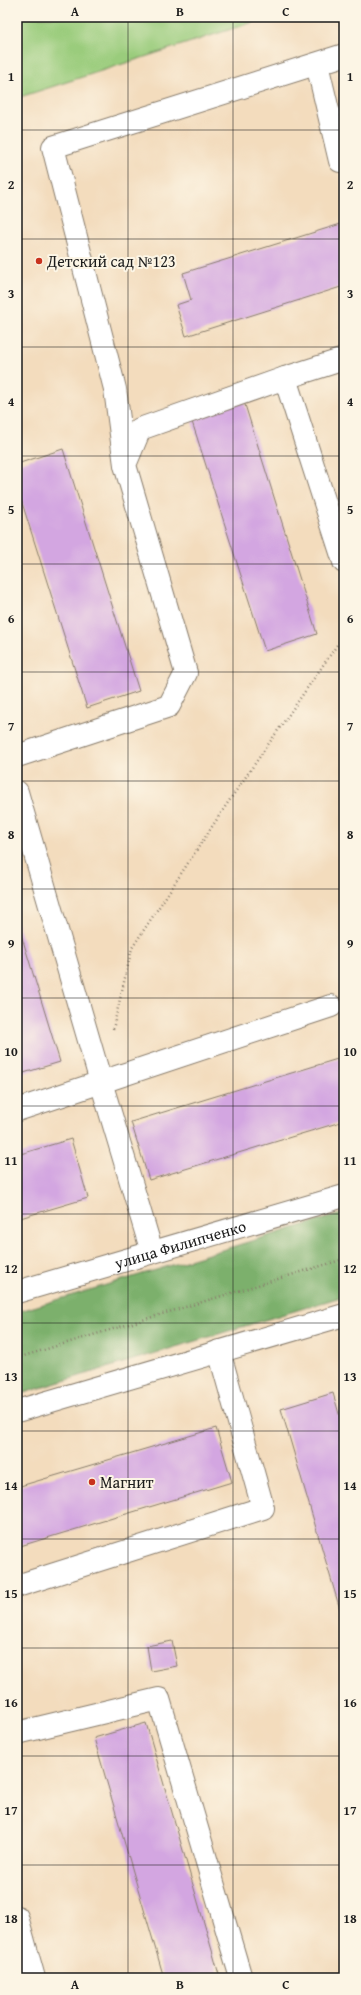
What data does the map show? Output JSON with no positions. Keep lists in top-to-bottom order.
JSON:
{
  "streets": {
    "street": ["улица Филипченко"]
  },
  "places": ["Детский сад №123", "Магнит"],
  "grid": {
    "columns": ["A", "B", "C"],
    "rows": [
      "1",
      "2",
      "3",
      "4",
      "5",
      "6",
      "7",
      "8",
      "9",
      "10",
      "11",
      "12",
      "13",
      "14",
      "15",
      "16",
      "17",
      "18"
    ]
  }
}
